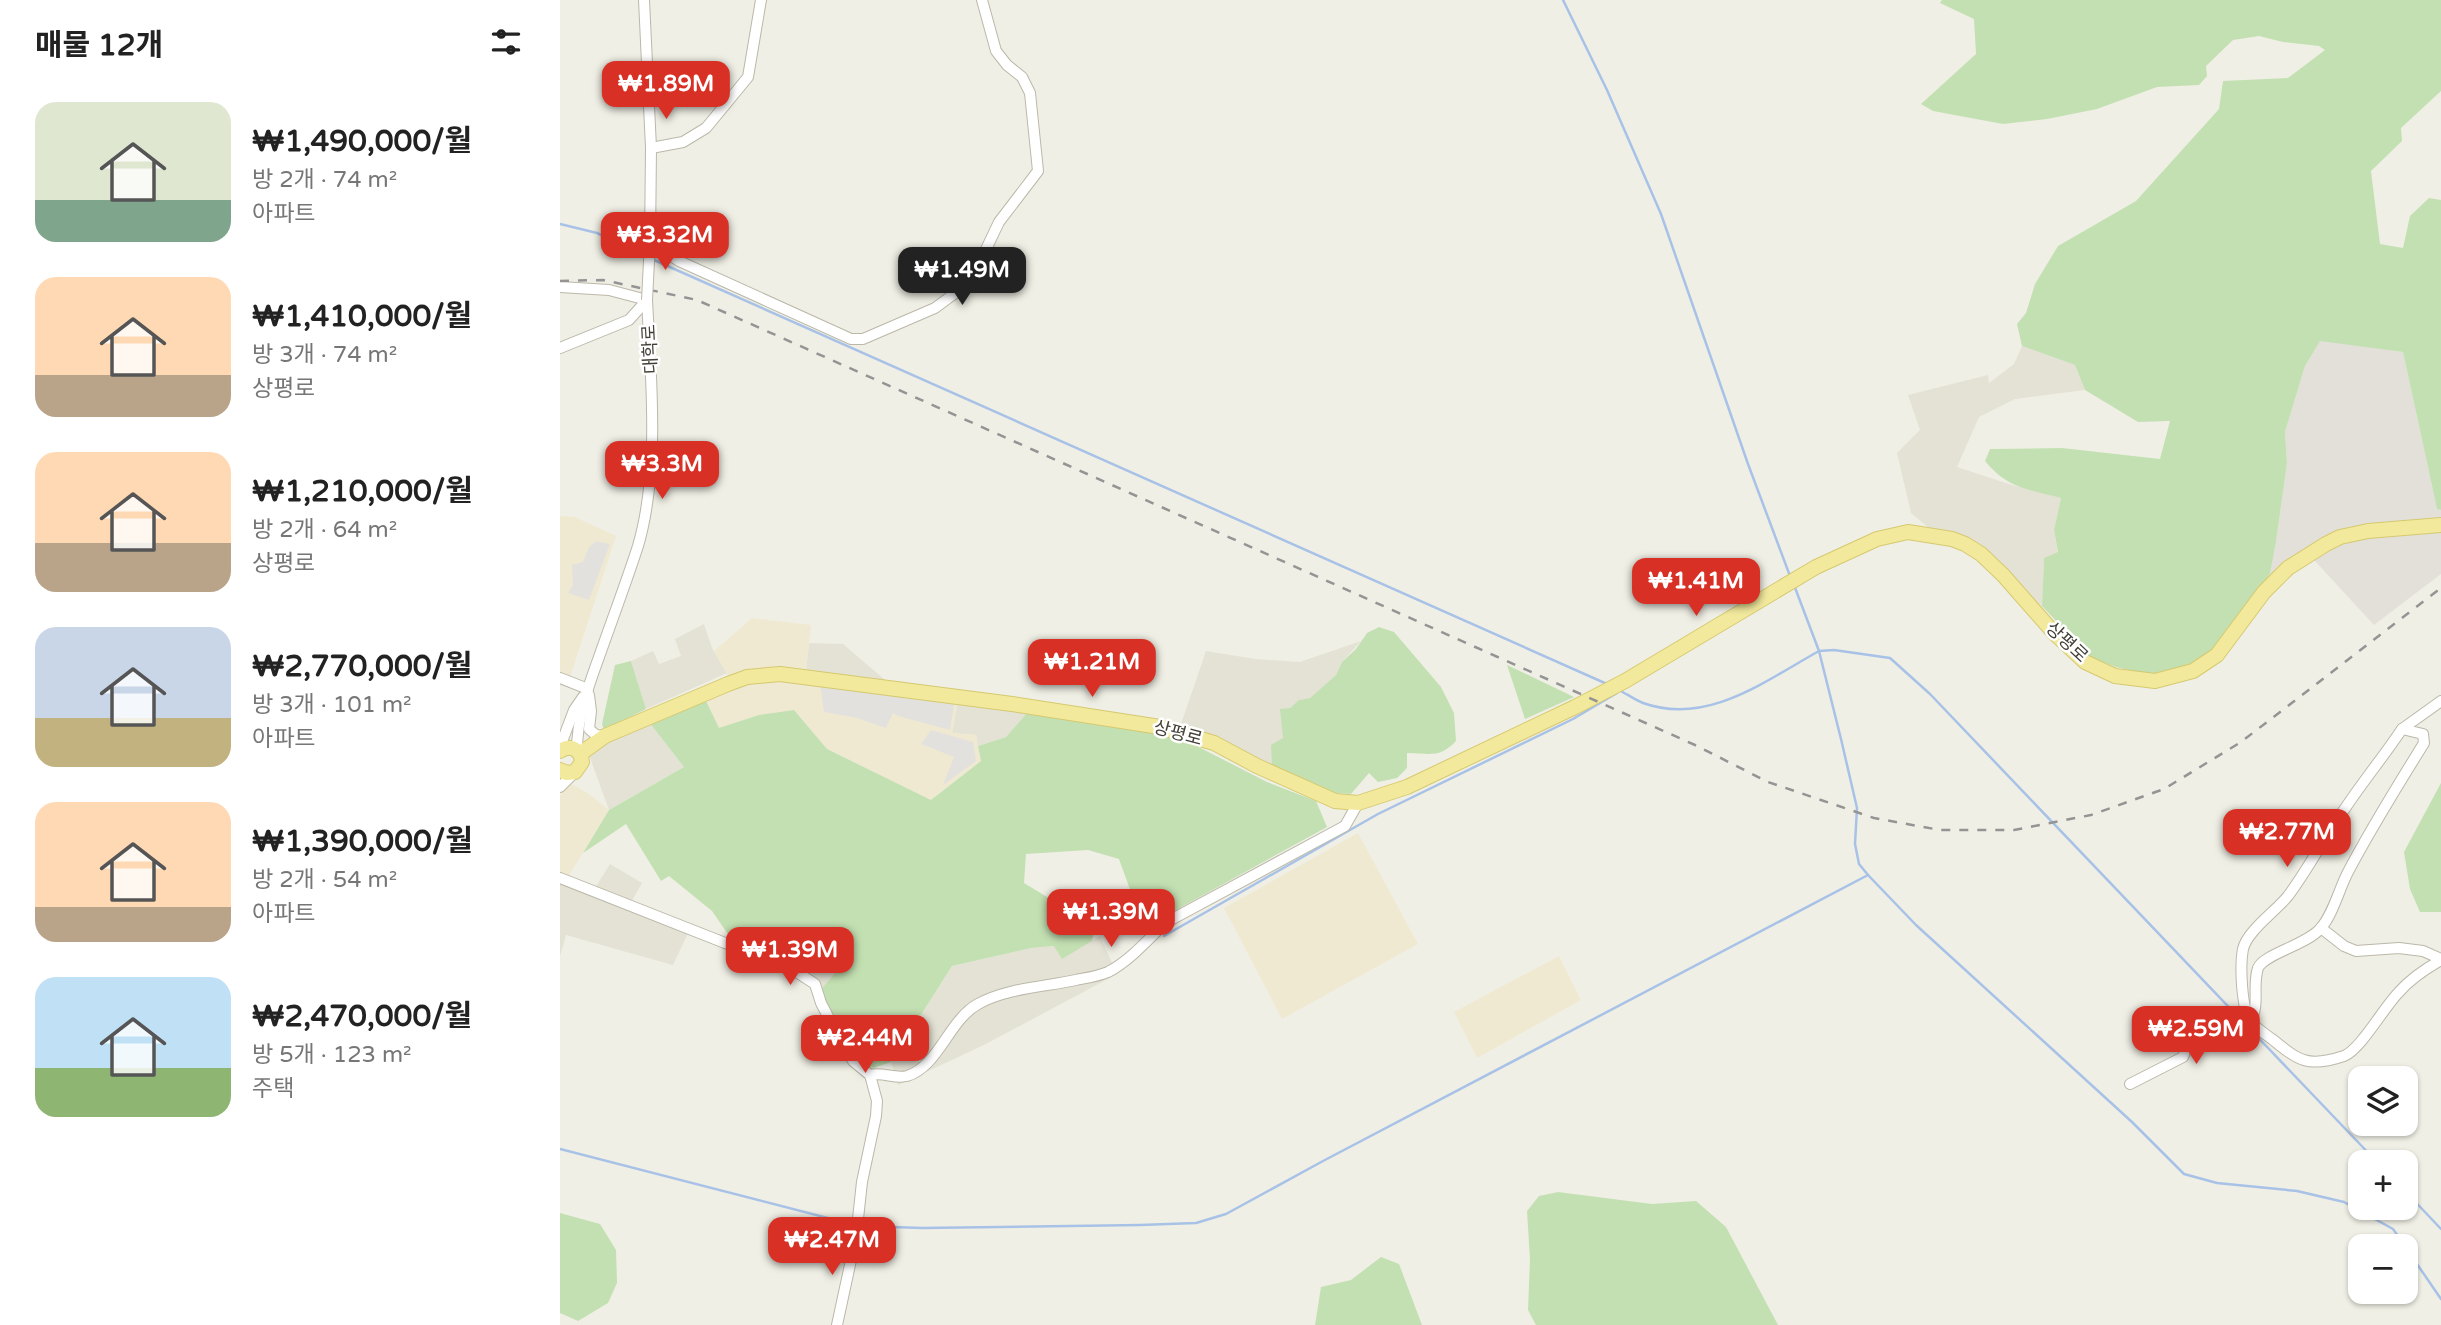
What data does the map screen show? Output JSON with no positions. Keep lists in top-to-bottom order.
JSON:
{
  "streets": {
    "main road": ["상평로"],
    "street": ["대학로"]
  },
  "crossings": [
    ["대학로", "상평로"]
  ],
  "page": {
    "heading": "매물 12개",
    "price": [
      "₩1.89M",
      "₩3.32M",
      "₩1.49M",
      "₩3.3M",
      "₩1.41M",
      "₩1.21M",
      "₩2.77M",
      "₩1.39M",
      "₩1.39M",
      "₩2.59M",
      "₩2.44M",
      "₩2.47M"
    ],
    "list": [
      {
        "name": "₩1,490,000/월",
        "note": "방 2개 · 74 m² · 아파트"
      },
      {
        "name": "₩1,410,000/월",
        "note": "방 3개 · 74 m² · 상평로"
      },
      {
        "name": "₩1,210,000/월",
        "note": "방 2개 · 64 m² · 상평로"
      },
      {
        "name": "₩2,770,000/월",
        "note": "방 3개 · 101 m² · 아파트"
      },
      {
        "name": "₩1,390,000/월",
        "note": "방 2개 · 54 m² · 아파트"
      },
      {
        "name": "₩2,470,000/월",
        "note": "방 5개 · 123 m² · 주택"
      }
    ],
    "map_buttons": ["+", "−"]
  }
}
